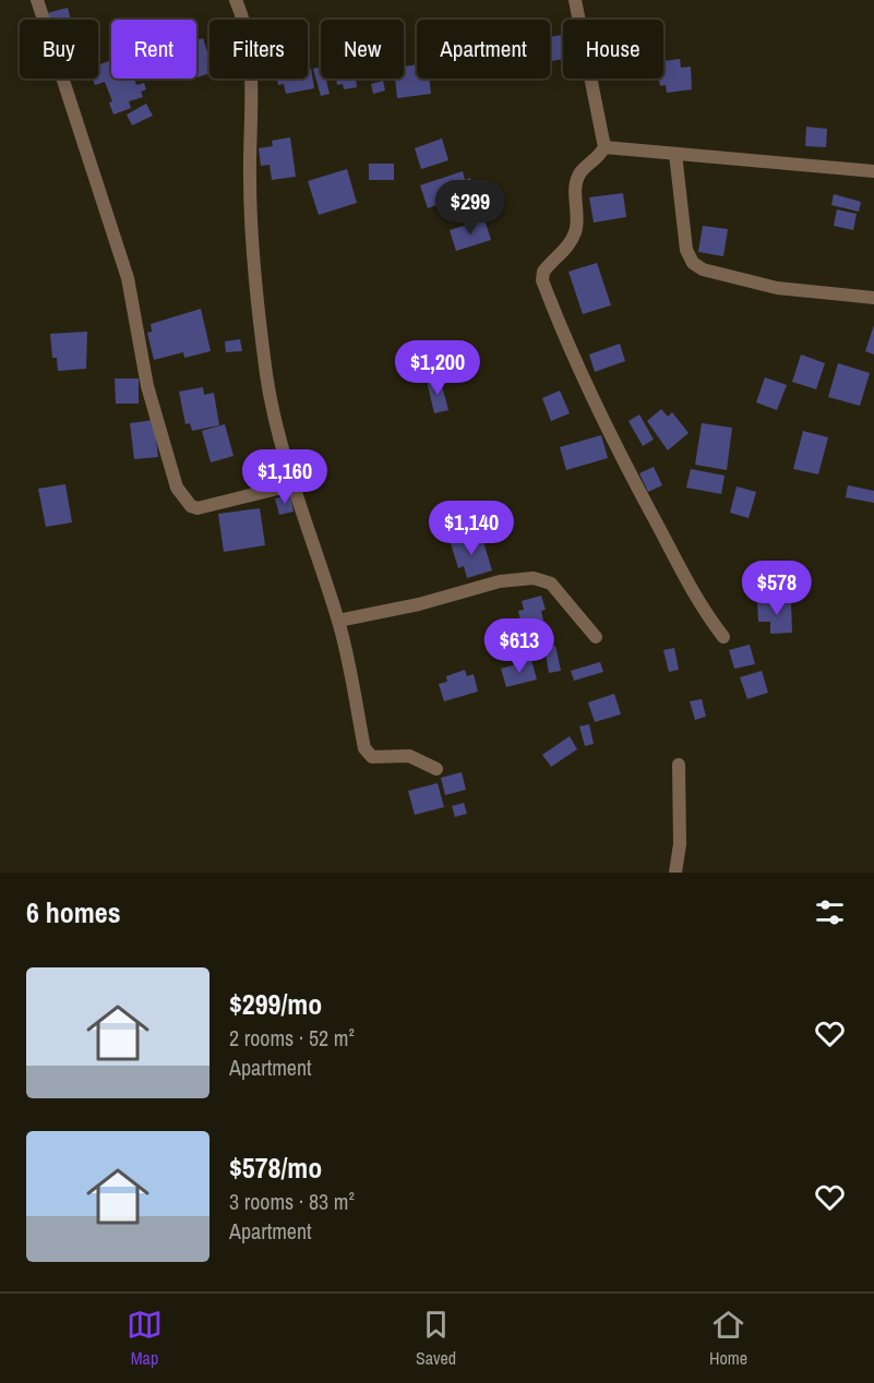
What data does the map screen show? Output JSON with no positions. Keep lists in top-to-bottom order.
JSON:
{
  "page": {
    "chip": [
      "Buy",
      "Rent",
      "Filters",
      "New",
      "Apartment",
      "House"
    ],
    "price": [
      "$299",
      "$1,200",
      "$1,160",
      "$1,140",
      "$578",
      "$613"
    ],
    "heading": "6 homes",
    "list": [
      {
        "name": "$299/mo",
        "note": "2 rooms · 52 m² · Apartment"
      },
      {
        "name": "$578/mo",
        "note": "3 rooms · 83 m² · Apartment"
      }
    ],
    "tabs": ["Map", "Saved", "Home"]
  }
}
